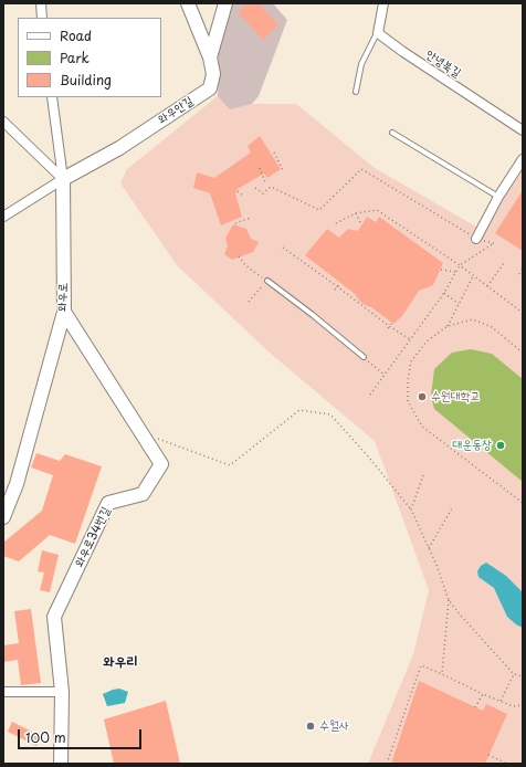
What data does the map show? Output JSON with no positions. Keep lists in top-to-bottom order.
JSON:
{
  "streets": {
    "street": [
      "안녕북길",
      "와우안길",
      "와우로",
      "와우로34번길"
    ]
  },
  "crossings": [
    ["와우안길", "와우로"],
    ["와우로", "와우로34번길"]
  ],
  "districts": ["와우리"],
  "places": ["수원대학교", "대운동장", "수월사"],
  "legend": ["Road", "Park", "Building"],
  "scale_bar": "100 m"
}
